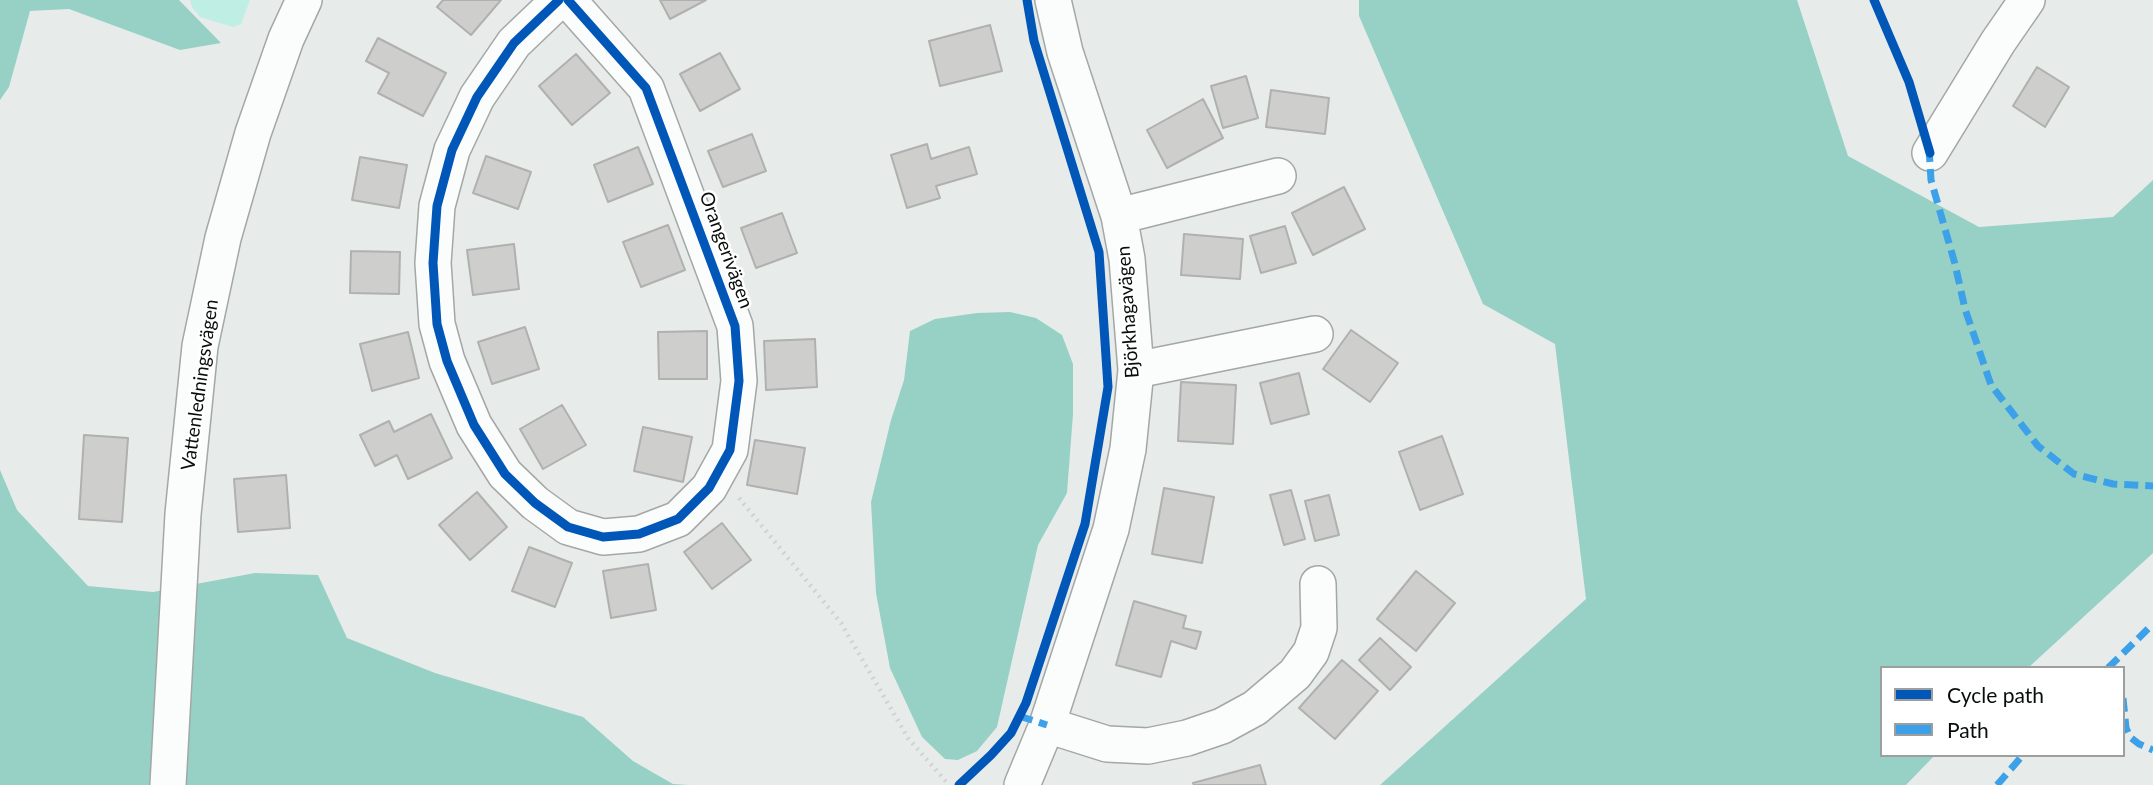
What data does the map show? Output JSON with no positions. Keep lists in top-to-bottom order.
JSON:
{
  "streets": {
    "street": ["Orangerivägen", "Björkhagavägen", "Vattenledningsvägen"]
  },
  "legend": ["Cycle path", "Path"]
}
